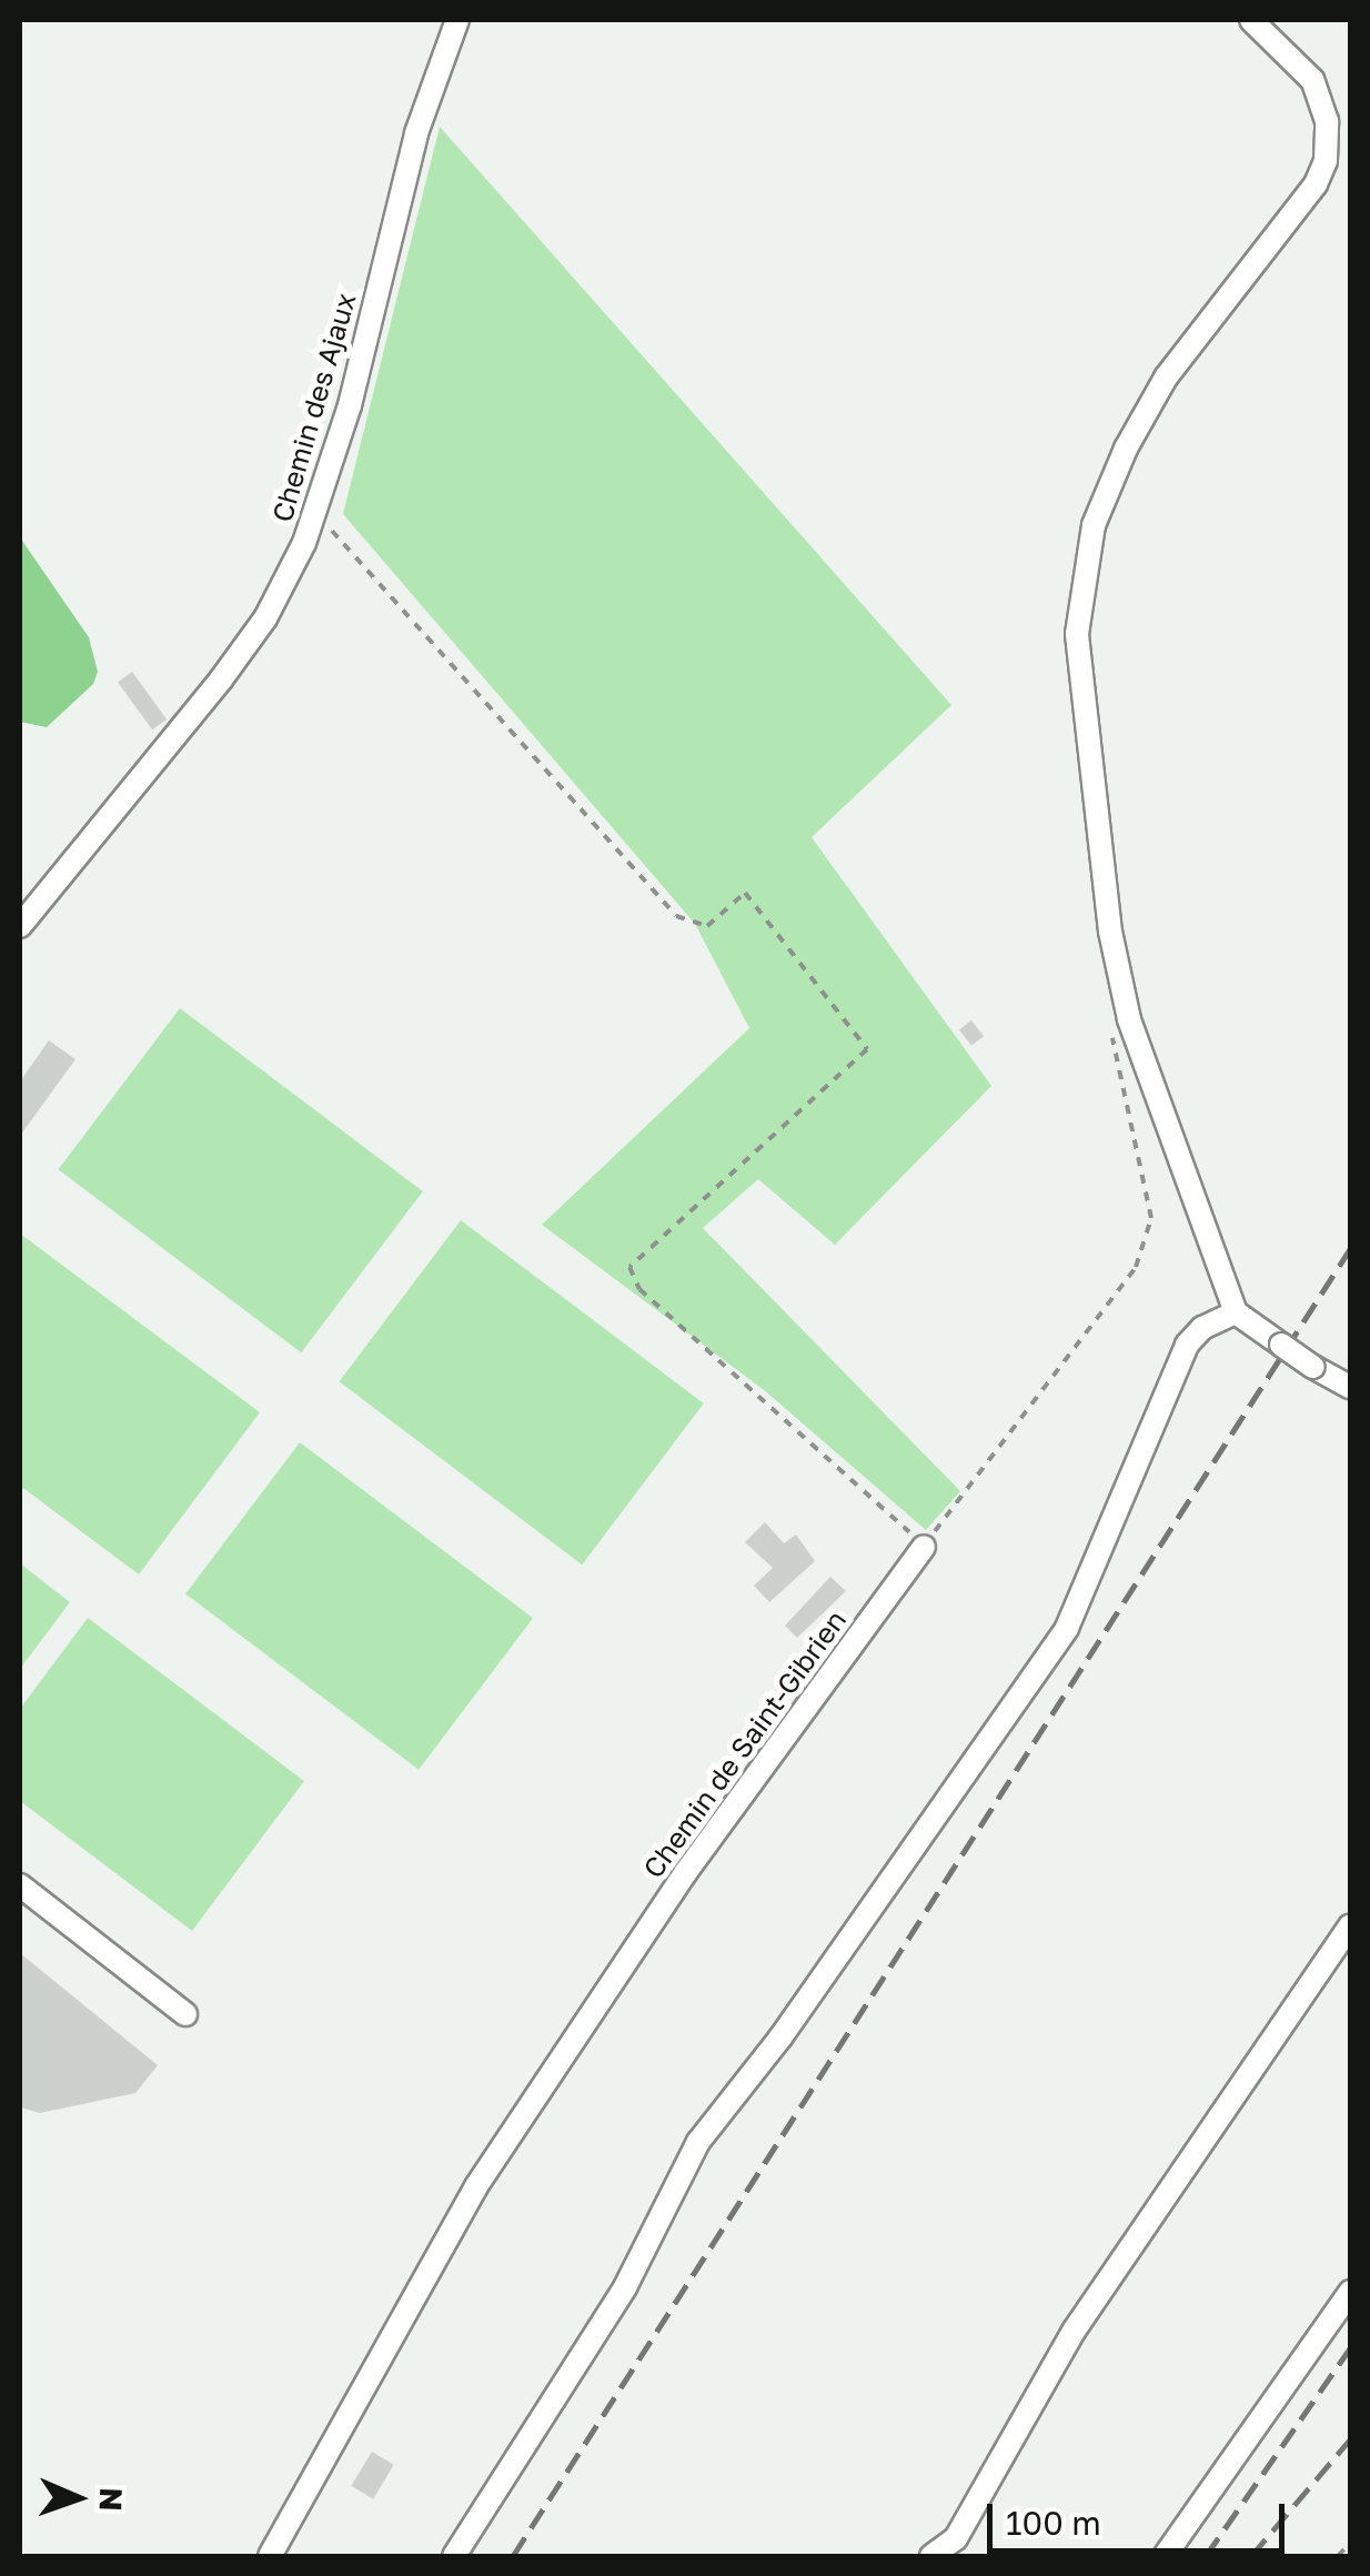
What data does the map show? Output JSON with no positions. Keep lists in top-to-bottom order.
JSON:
{
  "streets": {
    "street": ["Chemin des Ajaux", "Chemin de Saint-Gibrien"]
  },
  "scale_bar": "100 m",
  "north": "right"
}
